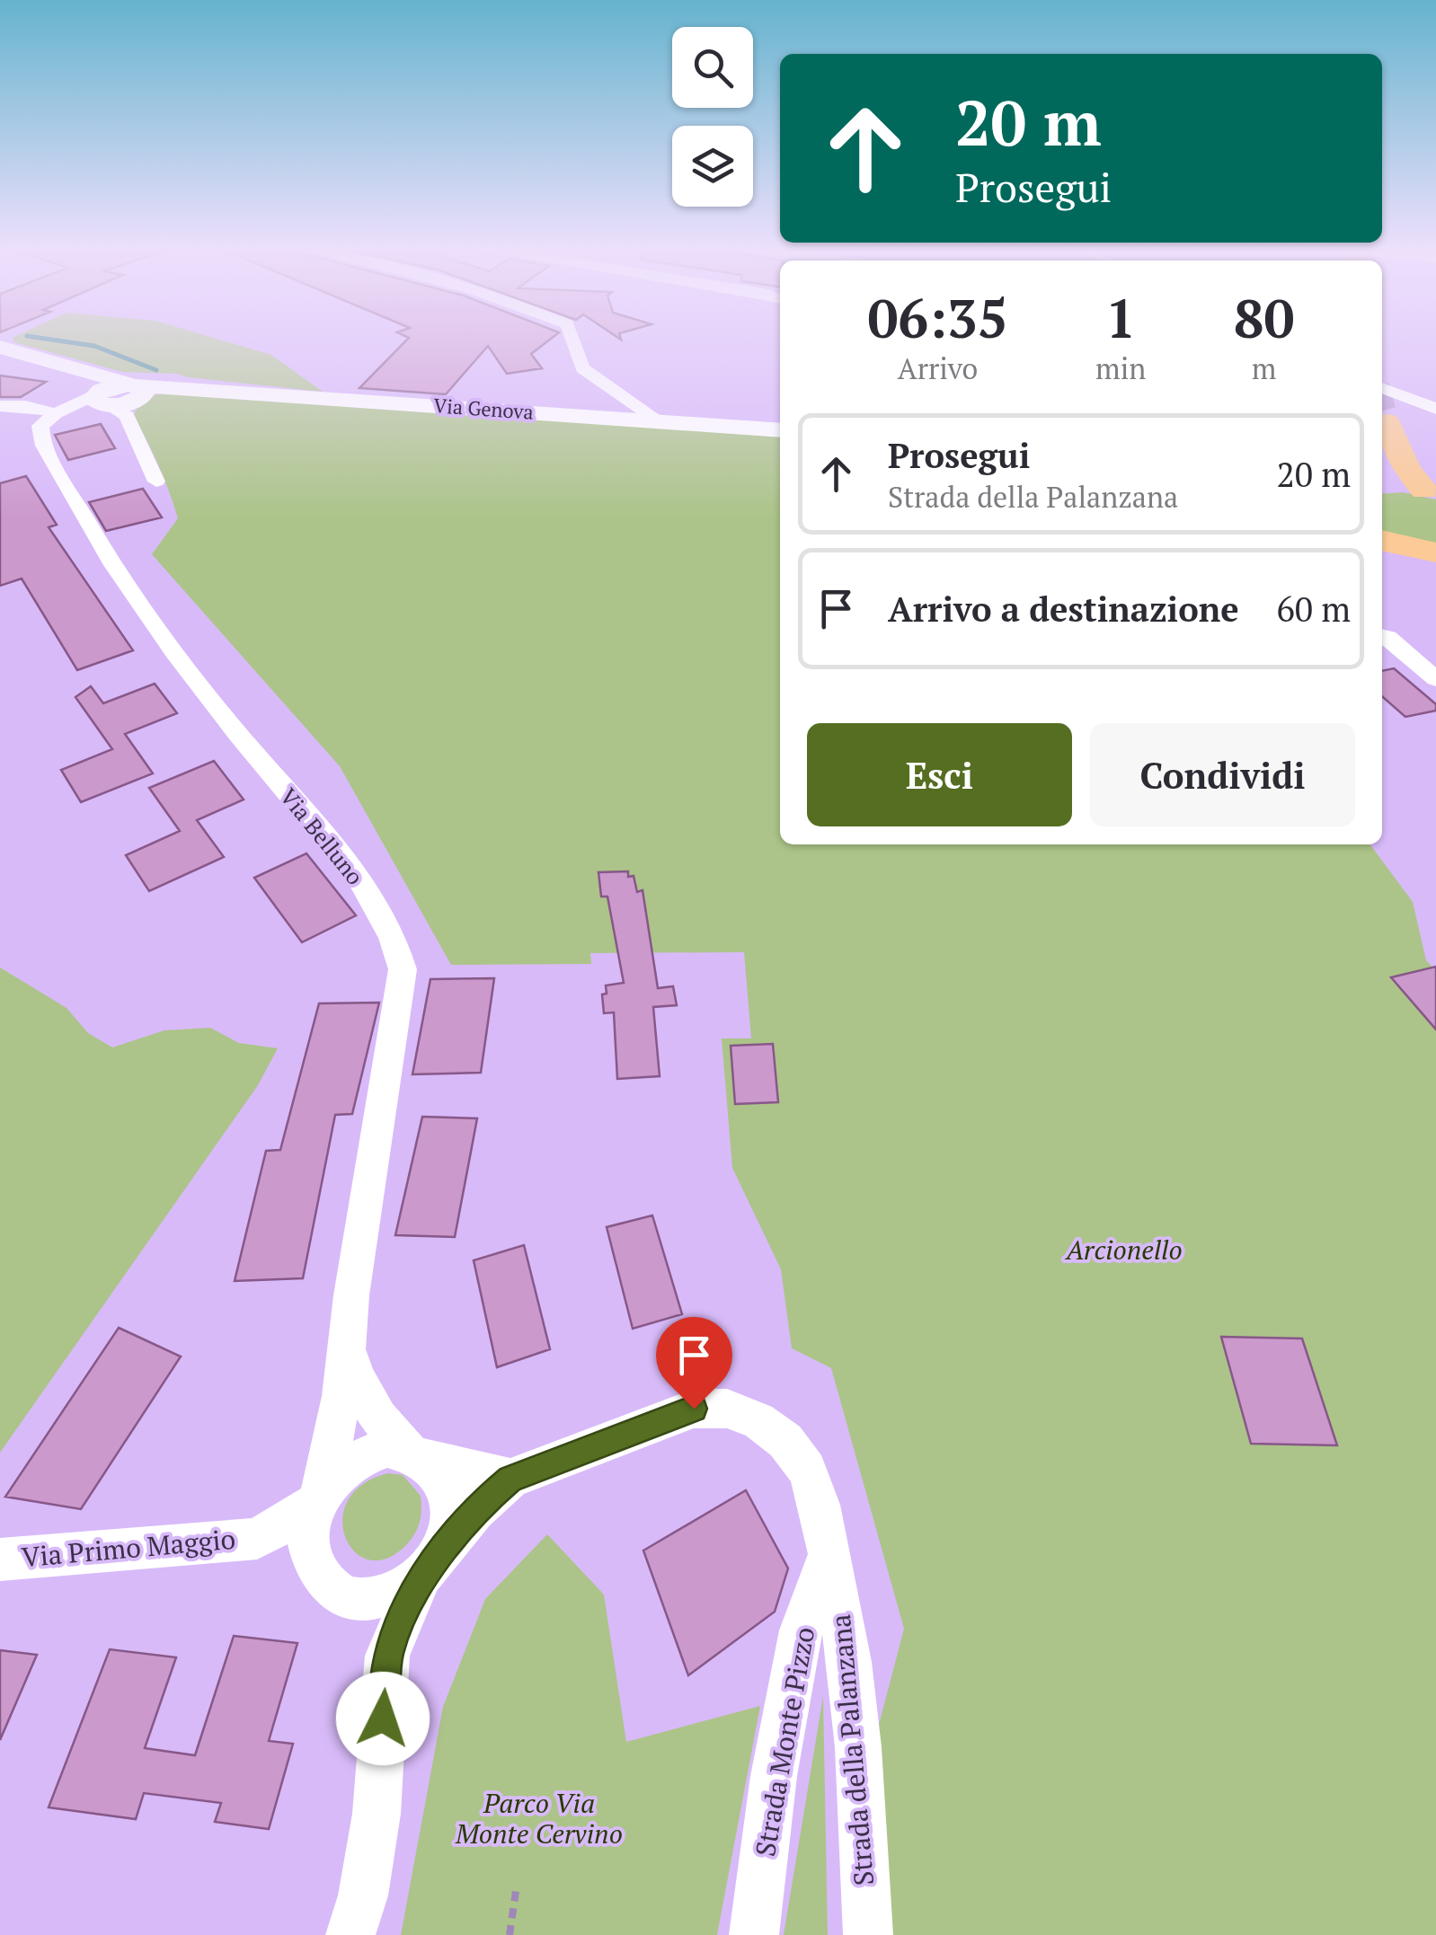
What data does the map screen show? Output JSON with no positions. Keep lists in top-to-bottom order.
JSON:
{
  "streets": {
    "main road": ["Via Genova"],
    "street": [
      "Via Belluno",
      "Via Primo Maggio",
      "Strada Monte Pizzo",
      "Strada della Palanzana"
    ]
  },
  "crossings": [
    ["Via Genova", "Via Belluno"],
    ["Via Belluno", "Via Primo Maggio"],
    ["Via Belluno", "Strada della Palanzana"],
    ["Via Primo Maggio", "Strada della Palanzana"],
    ["Strada Monte Pizzo", "Strada della Palanzana"]
  ],
  "parks": ["Arcionello", "Parco Via Monte Cervino"],
  "page": {
    "turn": ["20 m", "Prosegui"],
    "eta": [
      "06:35",
      "Arrivo",
      "1",
      "min",
      "80",
      "m"
    ],
    "list": [
      {
        "name": "Prosegui",
        "note": "Strada della Palanzana",
        "value": "20 m"
      },
      {
        "name": "Arrivo a destinazione",
        "value": "60 m"
      }
    ],
    "buttons": ["Esci", "Condividi"]
  }
}
